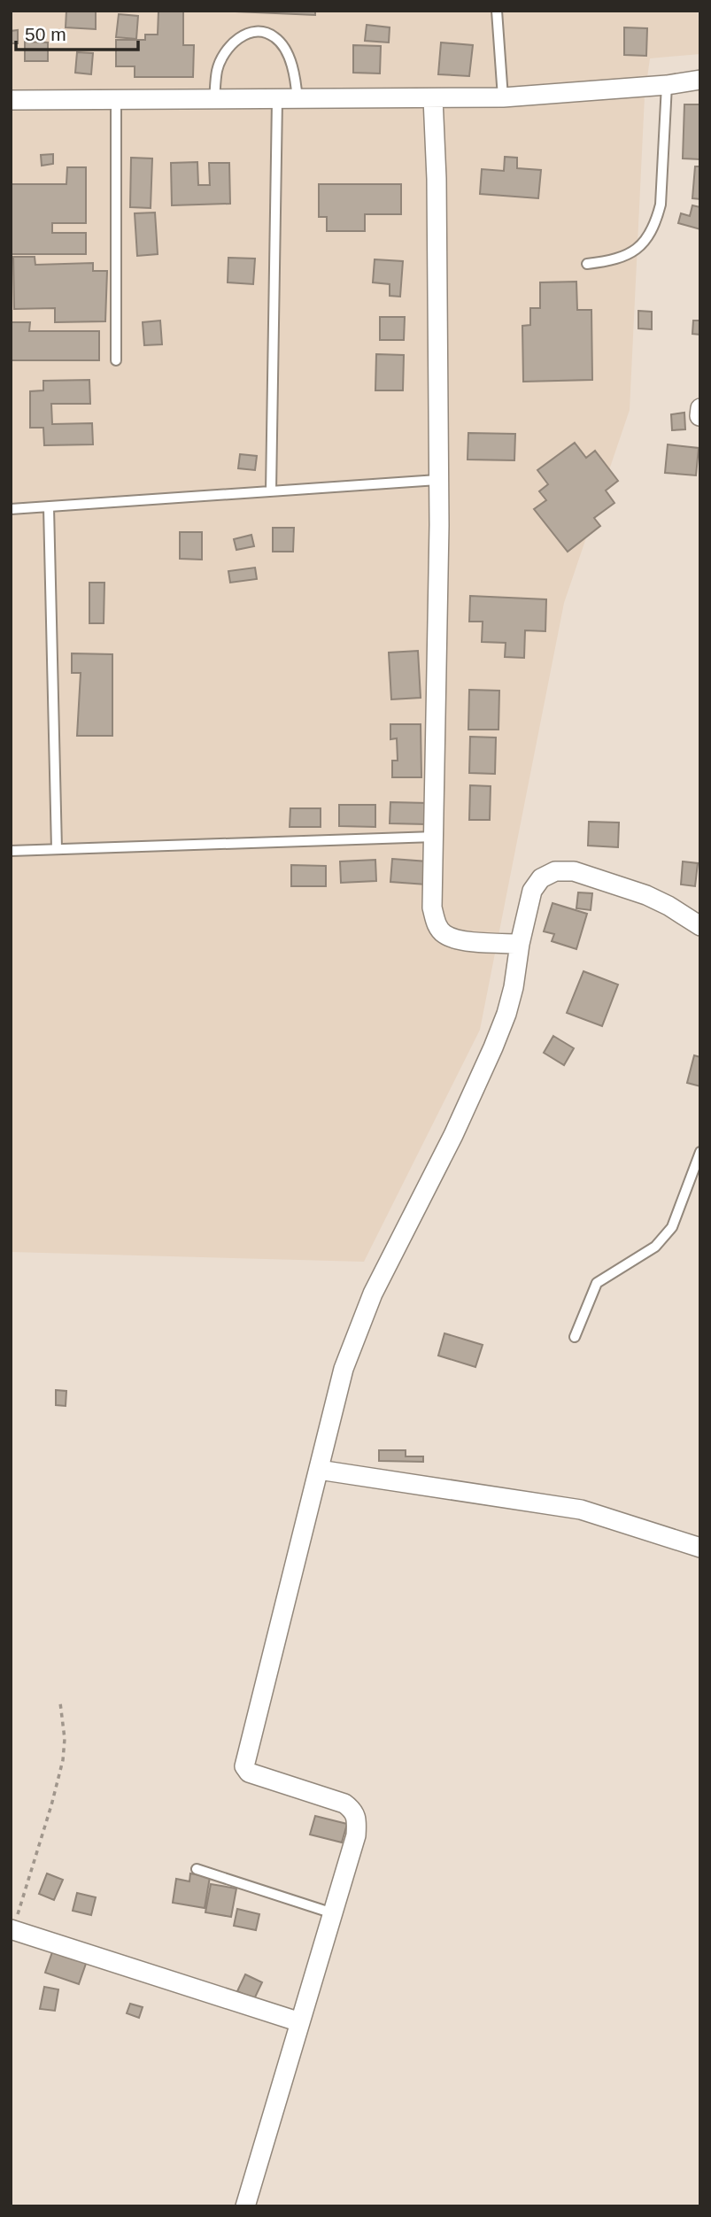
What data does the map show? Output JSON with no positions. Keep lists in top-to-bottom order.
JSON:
{
  "scale_bar": "50 m"
}
